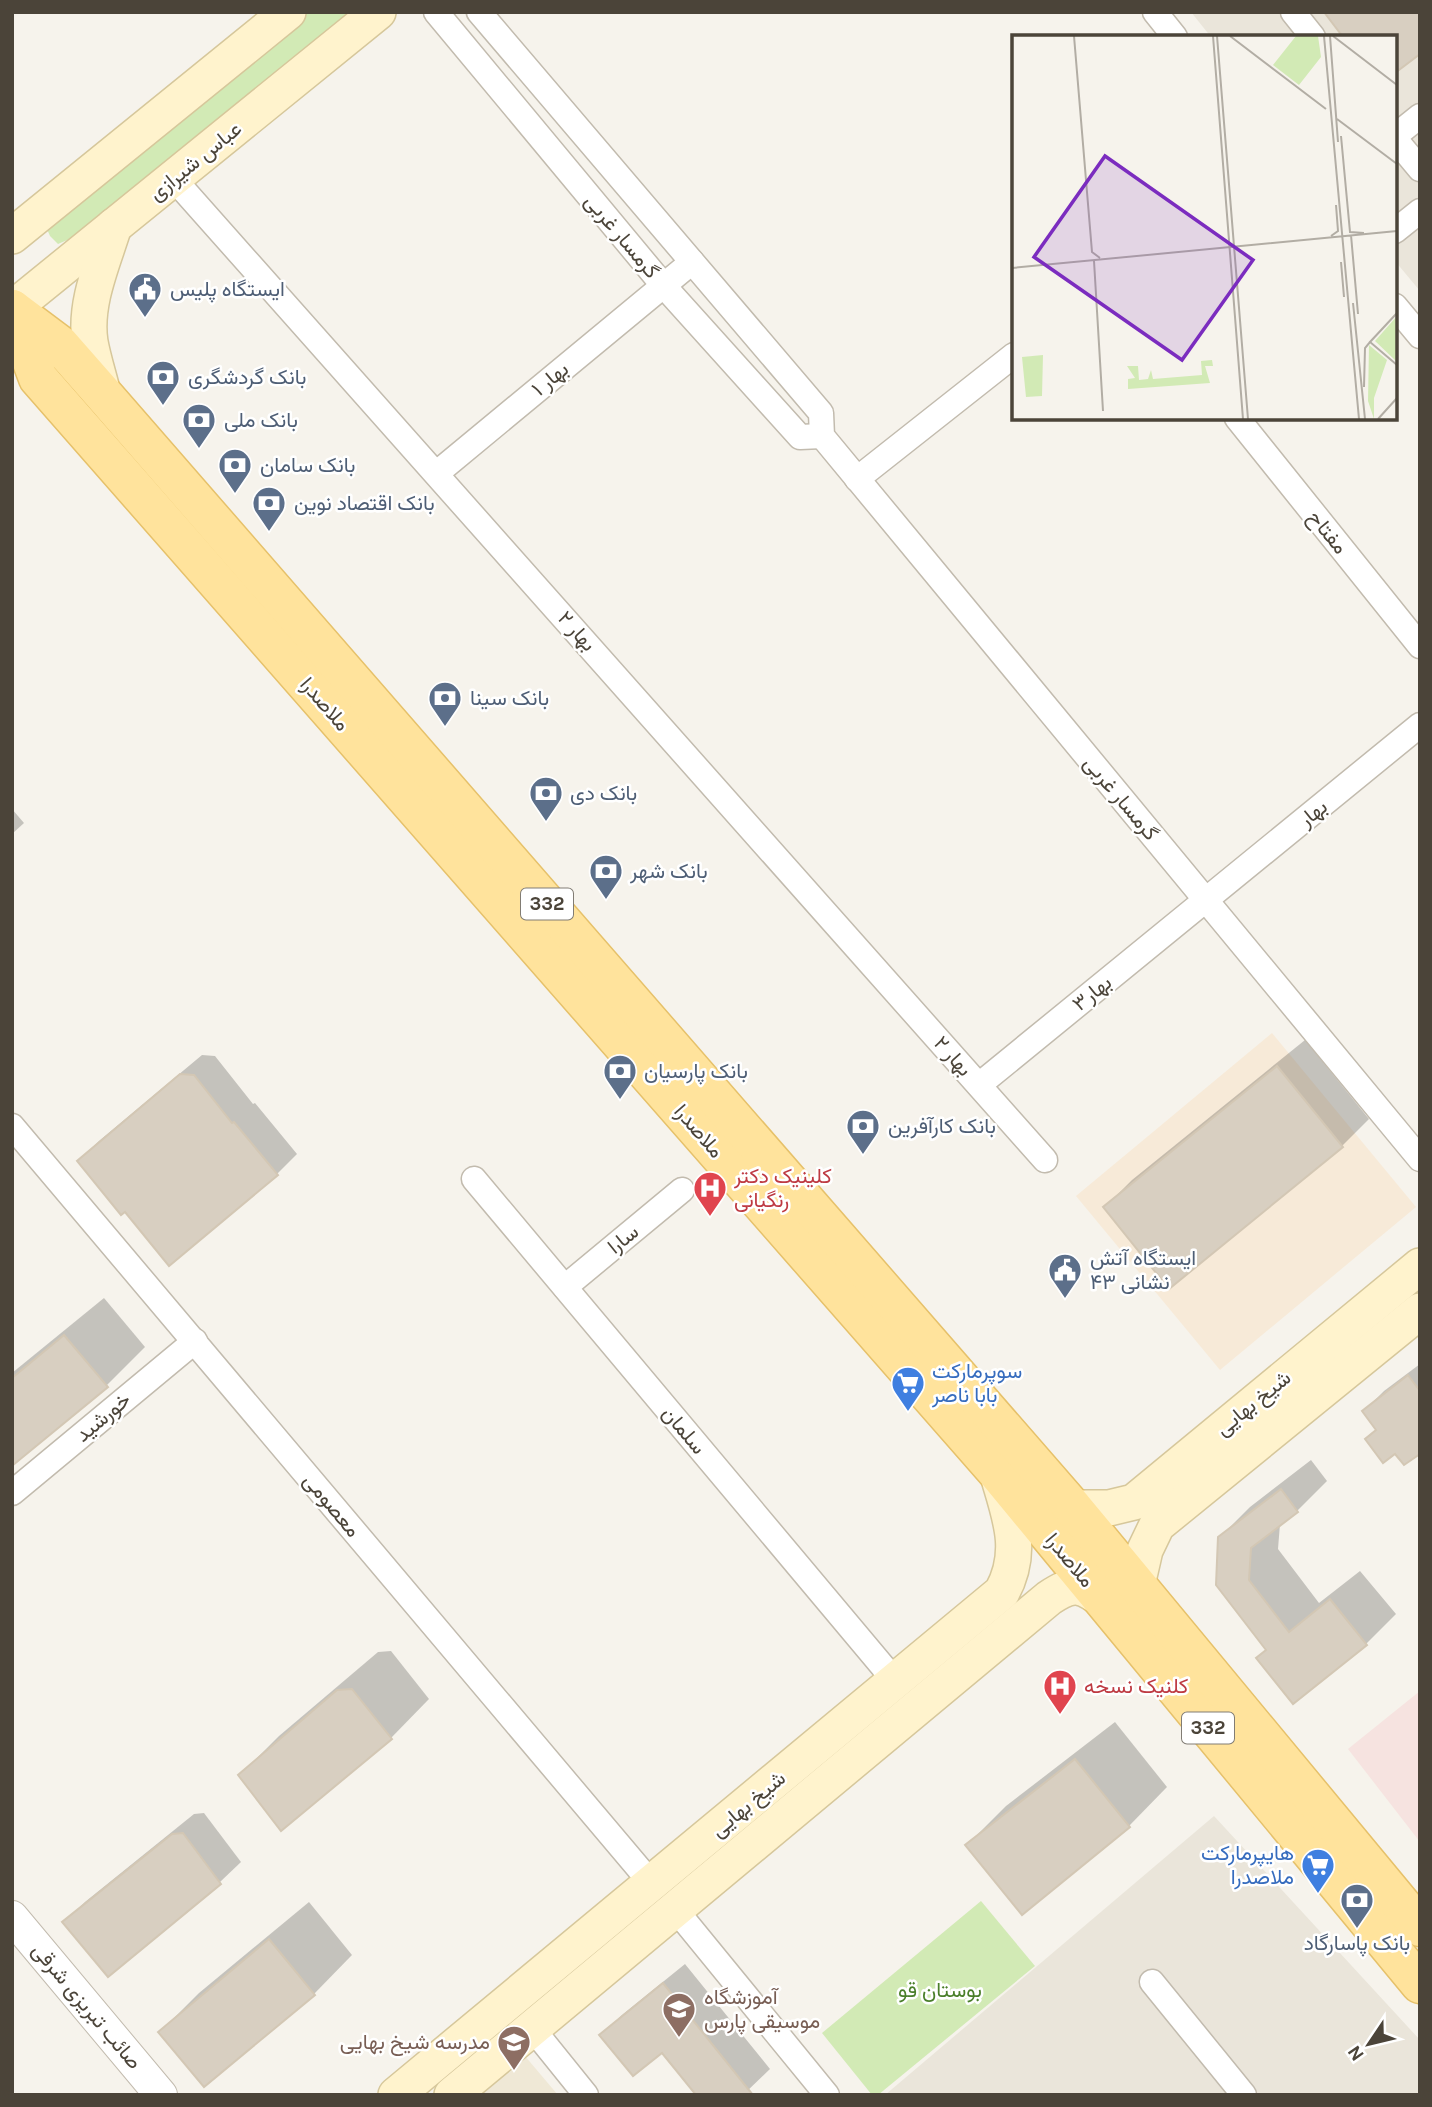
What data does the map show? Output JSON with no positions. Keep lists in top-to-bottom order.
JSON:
{
  "streets": {
    "main road": [
      "عباس شیرازی",
      "ملاصدرا",
      "332",
      "شیخ بهایی"
    ],
    "street": [
      "گرمسار غربی",
      "بهار ۱",
      "مفتاح",
      "بهار ۲",
      "بهار",
      "بهار۳",
      "سارا",
      "خورشید",
      "سلمان",
      "معصومی",
      "صائب تبریزی شرقی"
    ]
  },
  "crossings": [
    ["عباس شیرازی", "بهار ۲"],
    ["عباس شیرازی", "ملاصدرا"],
    ["گرمسار غربی", "بهار ۱"],
    ["گرمسار غربی", "بهار"],
    ["گرمسار غربی", "بهار۳"],
    ["بهار ۱", "بهار ۲"],
    ["بهار ۲", "بهار۳"],
    ["ملاصدرا", "شیخ بهایی"],
    ["بهار", "بهار۳"],
    ["سارا", "سلمان"],
    ["شیخ بهایی", "سلمان"],
    ["شیخ بهایی", "معصومی"],
    ["خورشید", "معصومی"]
  ],
  "parks": ["بوستان قو"],
  "places": {
    "public building": ["ایستگاه پلیس", "ایستگاه آتش نشانی ۴۳"],
    "bank": [
      "بانک گردشگری",
      "بانک ملی",
      "بانک سامان",
      "بانک اقتصاد نوین",
      "بانک سینا",
      "بانک دی",
      "بانک شهر",
      "بانک پارسیان",
      "بانک کارآفرین",
      "بانک پاسارگاد"
    ],
    "hospital": ["کلینیک دکتر رنگیانی", "کلنیک نسخه"],
    "supermarket": ["سوپرمارکت بابا ناصر", "هایپرمارکت ملاصدرا"],
    "school or university": ["آموزشگاه موسیقی پارس", "مدرسه شیخ بهایی"]
  },
  "north": "bottom left"
}
